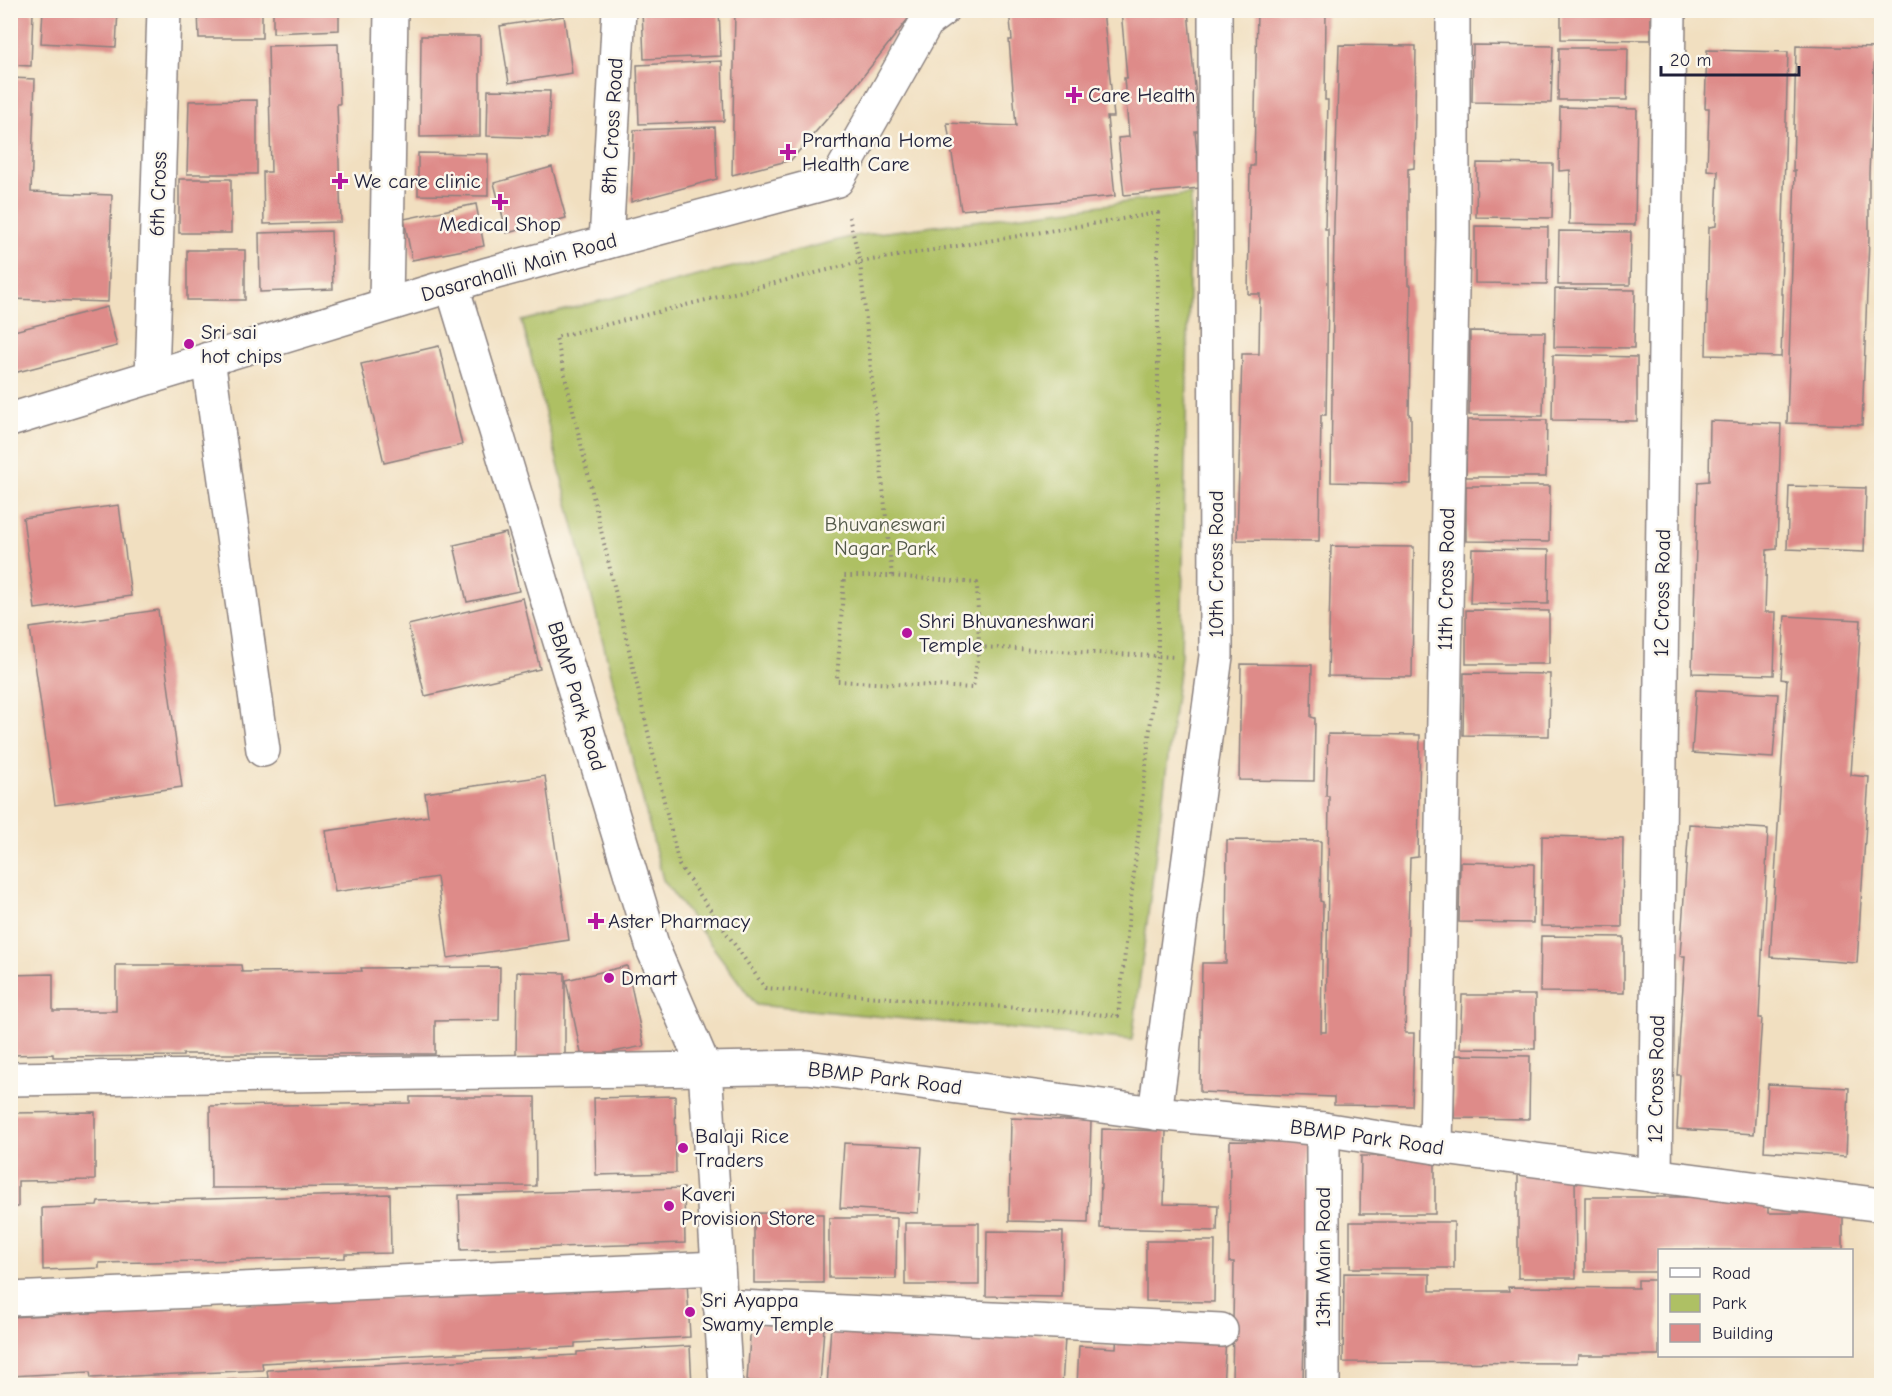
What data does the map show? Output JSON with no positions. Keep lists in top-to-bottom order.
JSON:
{
  "streets": {
    "street": [
      "8th Cross Road",
      "6th Cross",
      "Dasarahalli Main Road",
      "10th Cross Road",
      "11th Cross Road",
      "12 Cross Road",
      "BBMP Park Road",
      "13th Main Road"
    ]
  },
  "crossings": [
    ["8th Cross Road", "Dasarahalli Main Road"],
    ["6th Cross", "Dasarahalli Main Road"],
    ["Dasarahalli Main Road", "BBMP Park Road"],
    ["10th Cross Road", "BBMP Park Road"],
    ["11th Cross Road", "BBMP Park Road"],
    ["12 Cross Road", "BBMP Park Road"],
    ["BBMP Park Road", "13th Main Road"]
  ],
  "parks": ["Bhuvaneswari Nagar Park"],
  "places": {
    "health": [
      "Care Health",
      "Prarthana Home Health Care",
      "We care clinic",
      "Medical Shop",
      "Aster Pharmacy"
    ],
    "other": [
      "Sri sai hot chips",
      "Shri Bhuvaneshwari Temple",
      "Dmart",
      "Balaji Rice Traders",
      "Kaveri Provision Store",
      "Sri Ayappa Swamy Temple"
    ]
  },
  "legend": ["Road", "Park", "Building"],
  "scale_bar": "20 m"
}
